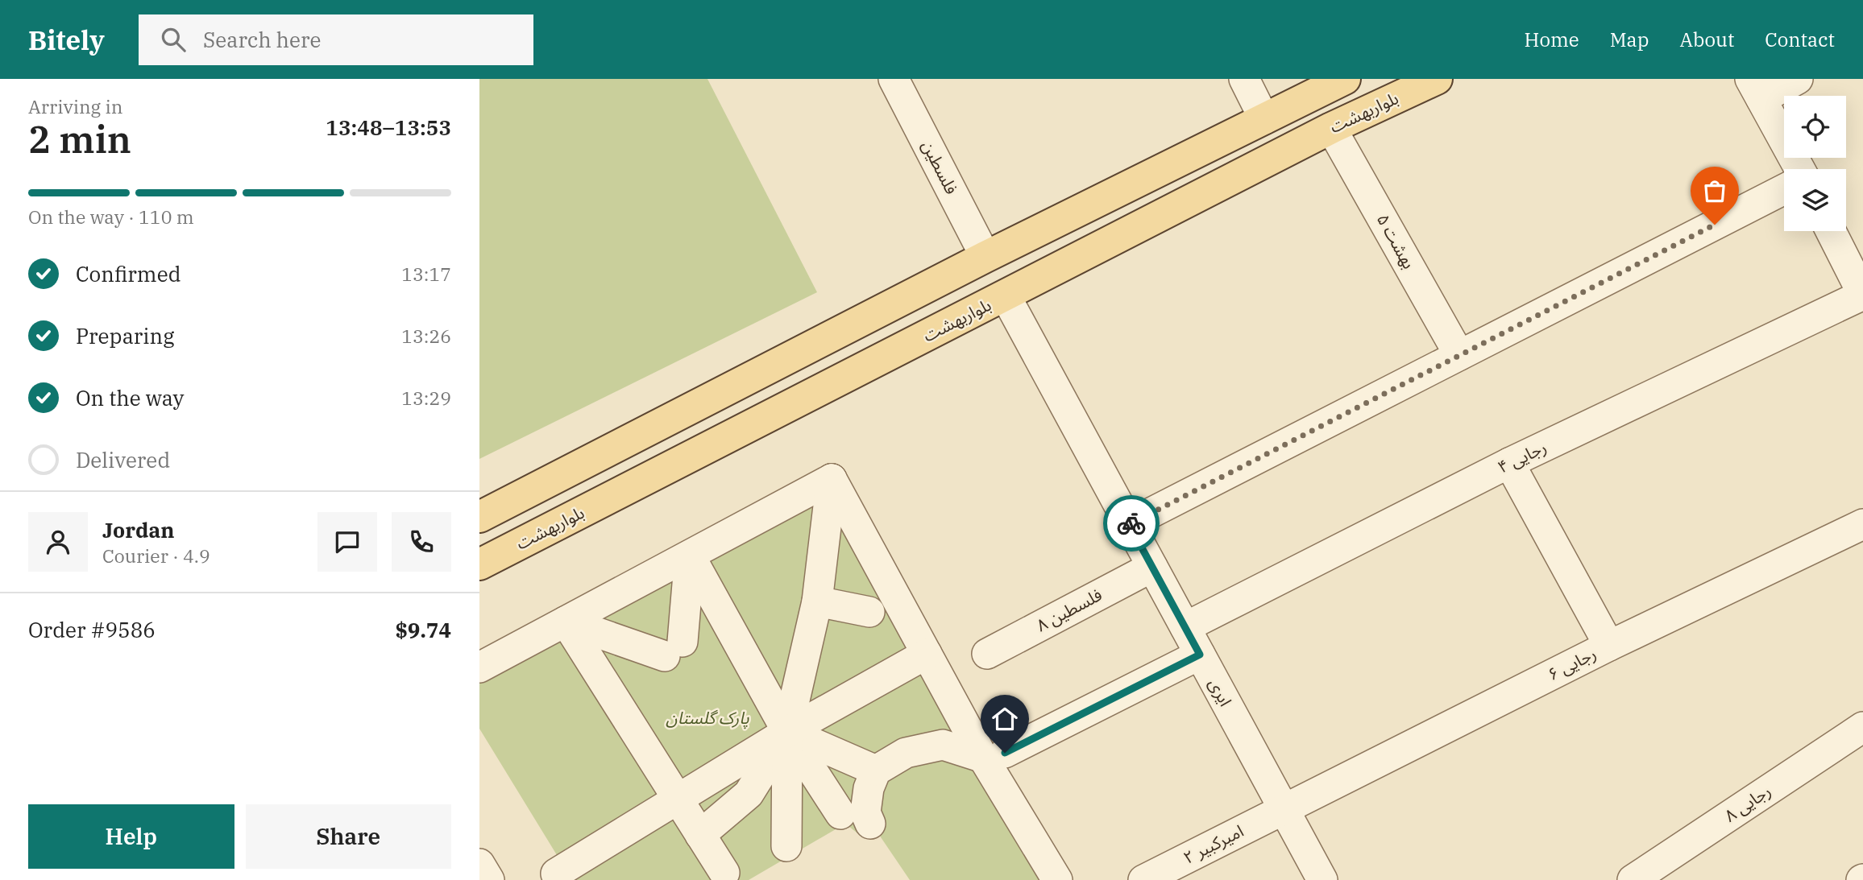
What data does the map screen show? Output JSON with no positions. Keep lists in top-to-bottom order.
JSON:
{
  "streets": {
    "main road": ["بلواربهشت"],
    "street": [
      "فلسطین",
      "بهشت ۵",
      "رجایی ۴",
      "فلسطین ۸",
      "رجایی ۶",
      "ایری",
      "رجایی ۸",
      "امیرکبیر ۲"
    ]
  },
  "crossings": [
    ["بلواربهشت", "بهشت ۵"],
    ["بلواربهشت", "ایری"],
    ["رجایی ۴", "ایری"],
    ["فلسطین ۸", "ایری"],
    ["رجایی ۶", "ایری"],
    ["رجایی ۶", "امیرکبیر ۲"],
    ["ایری", "امیرکبیر ۲"]
  ],
  "parks": ["پارک گلستان"],
  "page": {
    "header": "Bitely",
    "search": "Search here",
    "nav": [
      "Home",
      "Map",
      "About",
      "Contact"
    ],
    "heading": ["2 min", "Arriving in", "13:48–13:53"],
    "panel": [
      "Jordan",
      "Courier · 4.9",
      "Order #9586",
      "$9.74"
    ],
    "bar": "On the way · 110 m",
    "list": [
      ["Confirmed", "13:17"],
      ["Preparing", "13:26"],
      ["On the way", "13:29"],
      "Delivered"
    ],
    "buttons": ["Help", "Share"]
  }
}
